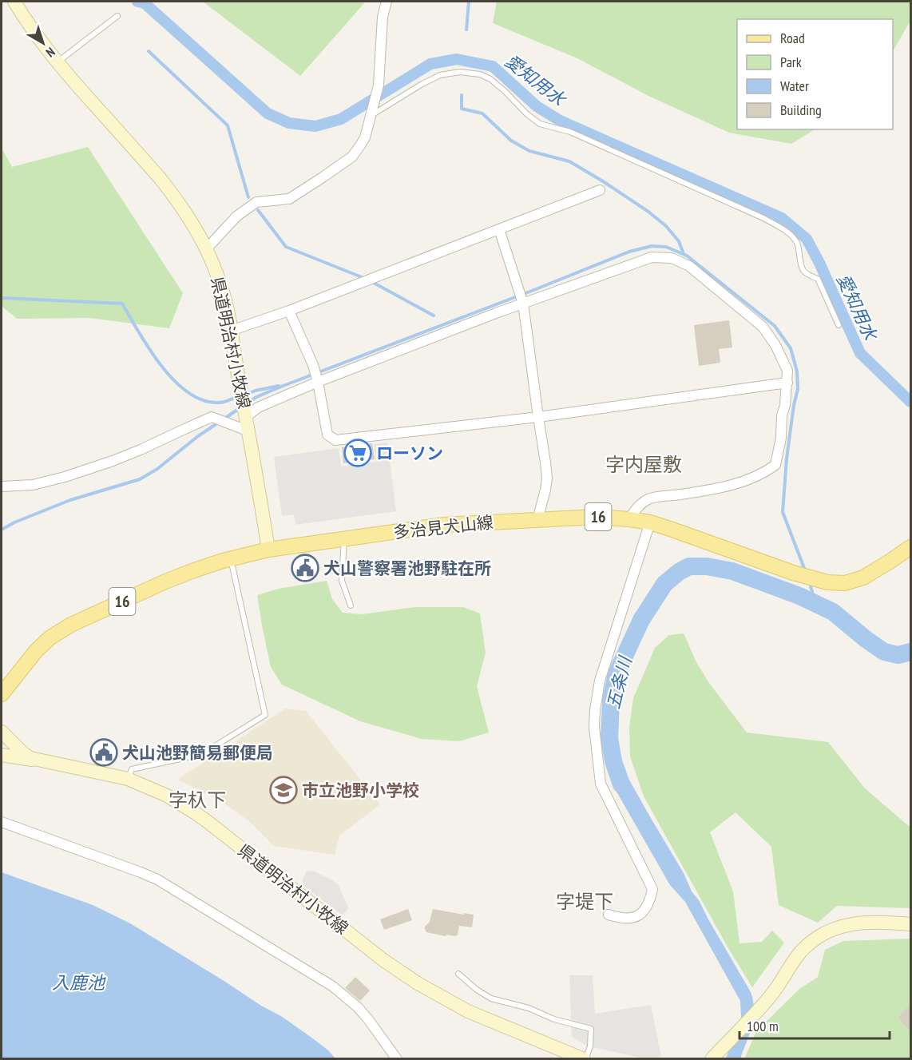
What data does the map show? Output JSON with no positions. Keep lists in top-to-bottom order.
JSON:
{
  "streets": {
    "main road": ["県道明治村小牧線", "16", "多治見犬山線"]
  },
  "crossings": [
    ["県道明治村小牧線", "多治見犬山線"]
  ],
  "districts": ["字内屋敷", "字杁下", "字堤下"],
  "water": ["愛知用水", "五条川", "入鹿池"],
  "places": {
    "supermarket": ["ローソン"],
    "public building": ["犬山警察署池野駐在所", "犬山池野簡易郵便局"],
    "school or university": ["市立池野小学校"]
  },
  "legend": [
    "Road",
    "Park",
    "Water",
    "Building"
  ],
  "scale_bar": "100 m",
  "north": "bottom right"
}
